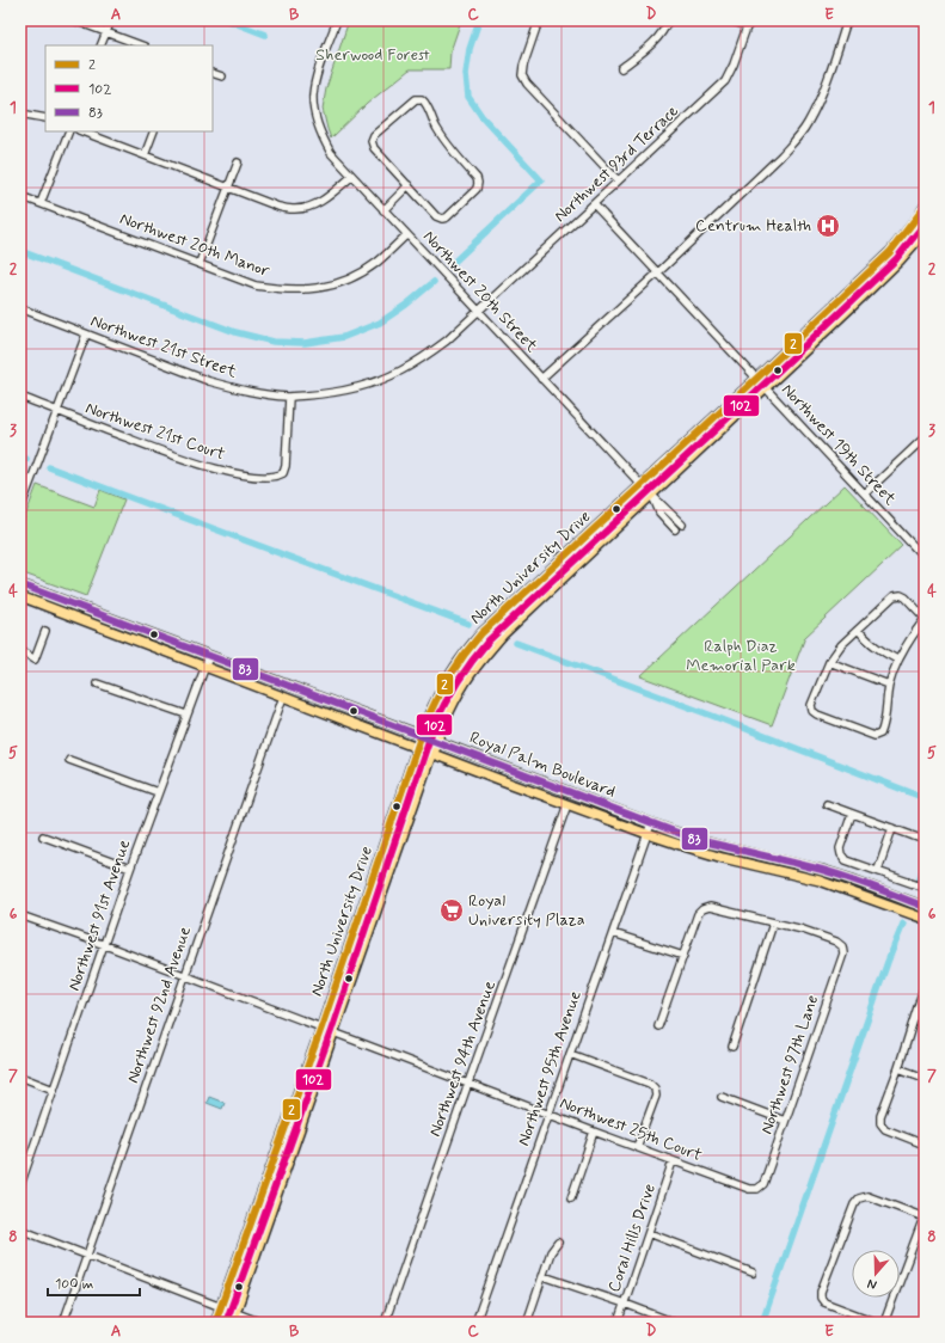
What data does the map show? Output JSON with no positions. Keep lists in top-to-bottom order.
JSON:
{
  "streets": {
    "main road": ["North University Drive", "Royal Palm Boulevard"],
    "street": [
      "Northwest 93rd Terrace",
      "Northwest 20th Manor",
      "Northwest 20th Street",
      "Northwest 21st Street",
      "Northwest 21st Court",
      "Northwest 19th Street",
      "Northwest 91st Avenue",
      "Northwest 92nd Avenue",
      "Northwest 94th Avenue",
      "Northwest 97th Lane",
      "Northwest 95th Avenue",
      "Northwest 25th Court",
      "Coral Hills Drive"
    ]
  },
  "crossings": [
    ["Northwest 93rd Terrace", "Northwest 20th Street"],
    ["Northwest 93rd Terrace", "Northwest 21st Street"],
    ["Northwest 93rd Terrace", "Northwest 19th Street"],
    ["Northwest 20th Manor", "Northwest 20th Street"],
    ["Northwest 20th Street", "Northwest 21st Street"],
    ["Northwest 20th Street", "North University Drive"],
    ["Northwest 21st Street", "Northwest 21st Court"],
    ["Northwest 19th Street", "North University Drive"],
    ["North University Drive", "Royal Palm Boulevard"],
    ["North University Drive", "Northwest 25th Court"],
    ["Royal Palm Boulevard", "Northwest 91st Avenue"],
    ["Royal Palm Boulevard", "Northwest 92nd Avenue"],
    ["Royal Palm Boulevard", "Northwest 94th Avenue"],
    ["Royal Palm Boulevard", "Northwest 95th Avenue"],
    ["Northwest 94th Avenue", "Northwest 25th Court"],
    ["Northwest 97th Lane", "Northwest 25th Court"],
    ["Northwest 95th Avenue", "Northwest 25th Court"],
    ["Northwest 25th Court", "Coral Hills Drive"]
  ],
  "parks": ["Sherwood Forest", "Ralph Diaz Memorial Park"],
  "places": {
    "hospital": ["Centrum Health"],
    "supermarket": ["Royal University Plaza"]
  },
  "lines": ["transit line 2", "transit line 102", "transit line 83"],
  "legend": ["2", "102", "83"],
  "scale_bar": "100 m",
  "north": "bottom",
  "grid": {
    "columns": [
      "A",
      "B",
      "C",
      "D",
      "E"
    ],
    "rows": [
      "1",
      "2",
      "3",
      "4",
      "5",
      "6",
      "7",
      "8"
    ]
  }
}
